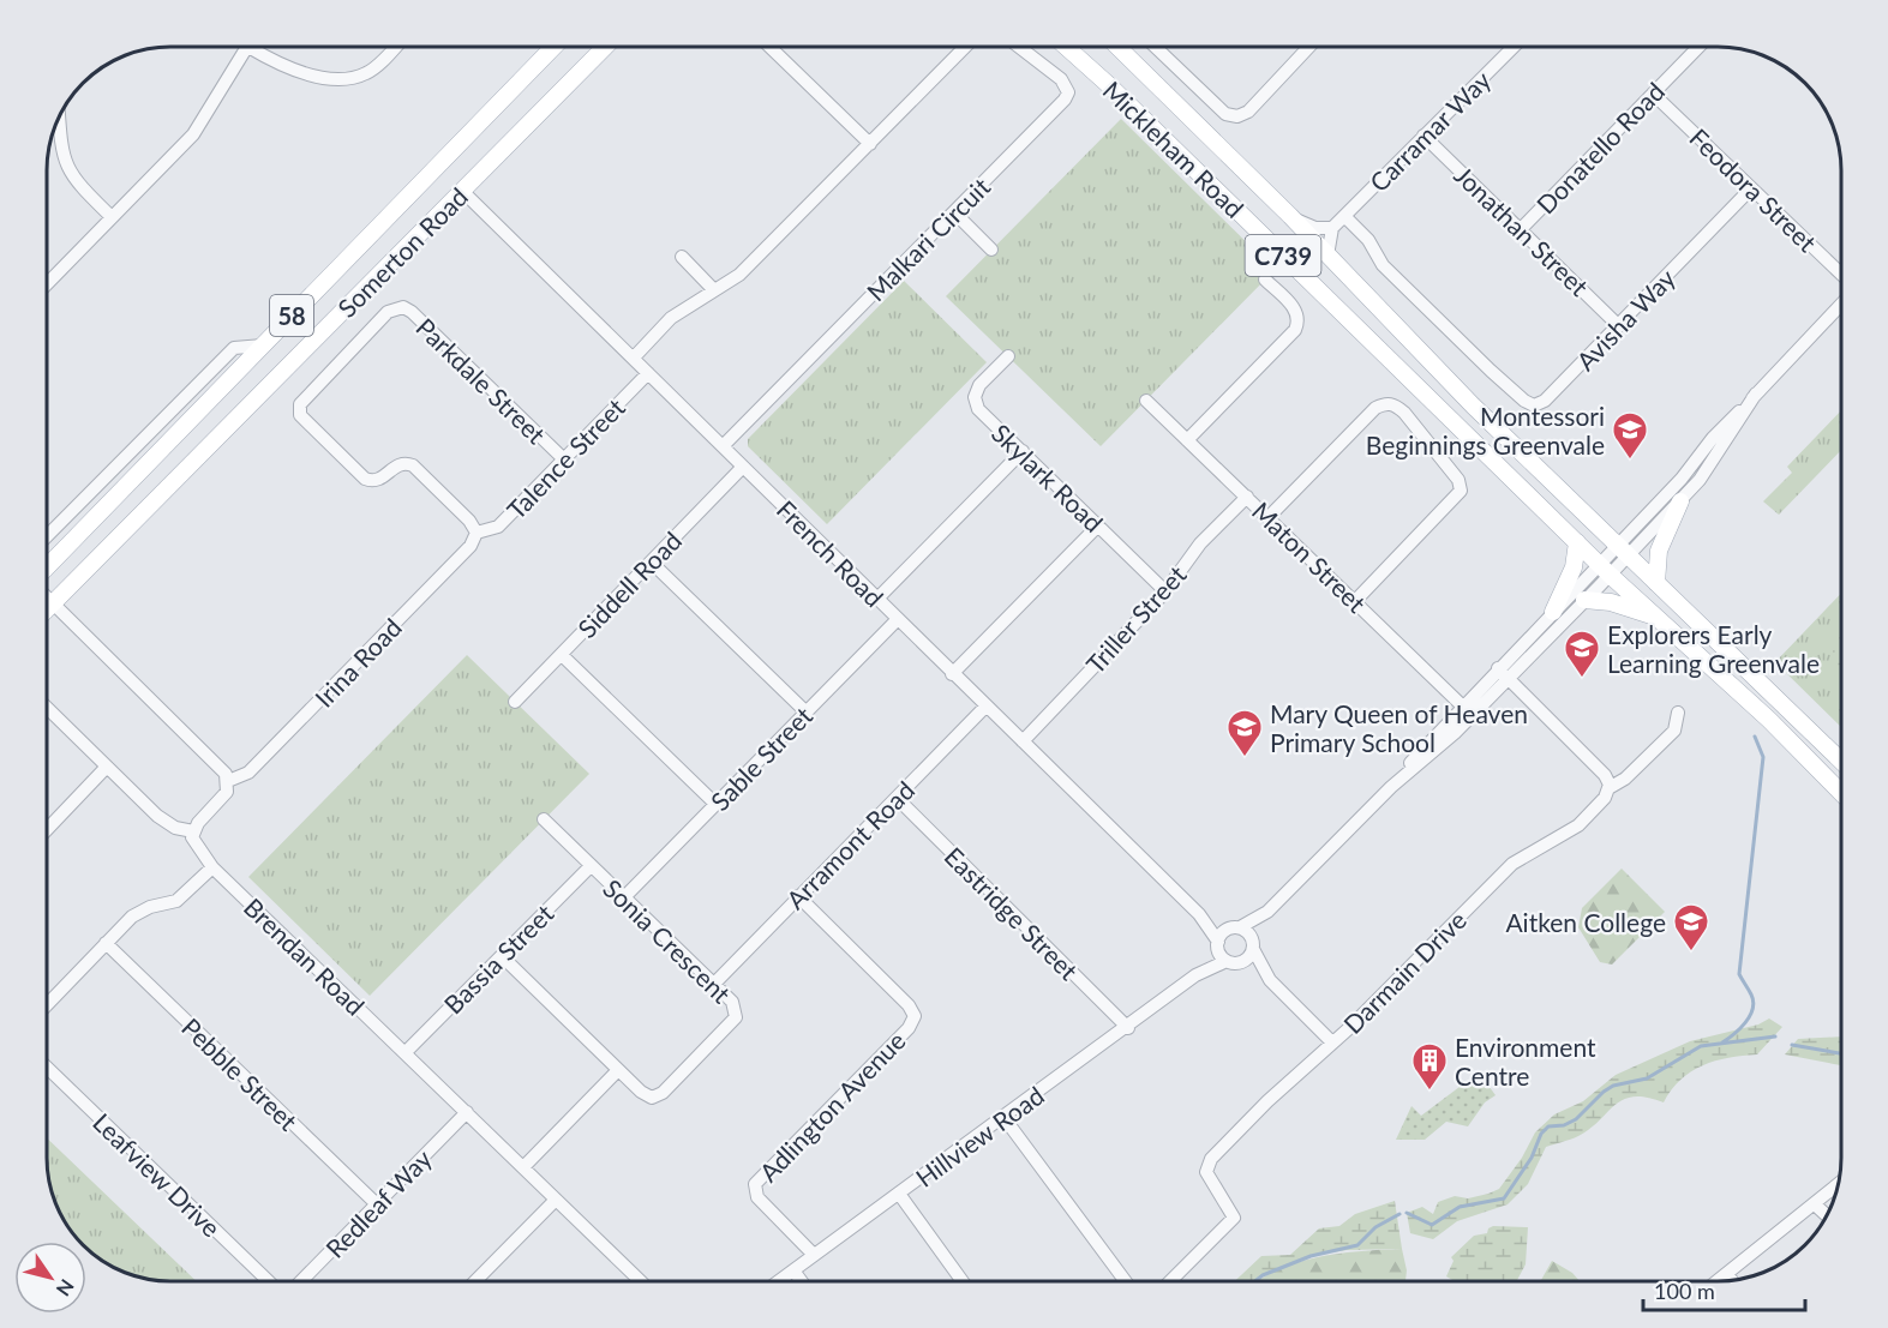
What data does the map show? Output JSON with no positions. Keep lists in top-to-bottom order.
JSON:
{
  "streets": {
    "main road": [
      "Mickleham Road",
      "Somerton Road",
      "C739",
      "58"
    ],
    "street": [
      "Carramar Way",
      "Donatello Road",
      "Feodora Street",
      "Jonathan Street",
      "Malkari Circuit",
      "Avisha Way",
      "Parkdale Street",
      "Talence Street",
      "Skylark Road",
      "French Road",
      "Maton Street",
      "Siddell Road",
      "Triller Street",
      "Irina Road",
      "Sable Street",
      "Arramont Road",
      "Eastridge Street",
      "Sonia Crescent",
      "Brendan Road",
      "Bassia Street",
      "Darmain Drive",
      "Pebble Street",
      "Adlington Avenue",
      "Hillview Road",
      "Leafview Drive",
      "Redleaf Way"
    ]
  },
  "crossings": [
    ["Carramar Way", "Jonathan Street"],
    ["Carramar Way", "Avisha Way"],
    ["Donatello Road", "Feodora Street"],
    ["Donatello Road", "Jonathan Street"],
    ["Feodora Street", "Avisha Way"],
    ["Jonathan Street", "Avisha Way"],
    ["Malkari Circuit", "French Road"],
    ["Somerton Road", "French Road"],
    ["Parkdale Street", "Talence Street"],
    ["Parkdale Street", "Irina Road"],
    ["Talence Street", "French Road"],
    ["Talence Street", "Irina Road"],
    ["Skylark Road", "Triller Street"],
    ["French Road", "Siddell Road"],
    ["French Road", "Triller Street"],
    ["French Road", "Sable Street"],
    ["French Road", "Arramont Road"],
    ["French Road", "Hillview Road"],
    ["Maton Street", "Triller Street"],
    ["Sable Street", "Sonia Crescent"],
    ["Arramont Road", "Eastridge Street"],
    ["Arramont Road", "Sonia Crescent"],
    ["Arramont Road", "Adlington Avenue"],
    ["Eastridge Street", "Hillview Road"],
    ["Sonia Crescent", "Bassia Street"],
    ["Brendan Road", "Bassia Street"],
    ["Brendan Road", "Redleaf Way"],
    ["Pebble Street", "Redleaf Way"],
    ["Adlington Avenue", "Hillview Road"]
  ],
  "places": {
    "school or university": [
      "Montessori Beginnings Greenvale",
      "Explorers Early Learning Greenvale",
      "Mary Queen of Heaven Primary School",
      "Aitken College"
    ],
    "building": ["Environment Centre"]
  },
  "scale_bar": "100 m",
  "north": "bottom right"
}
